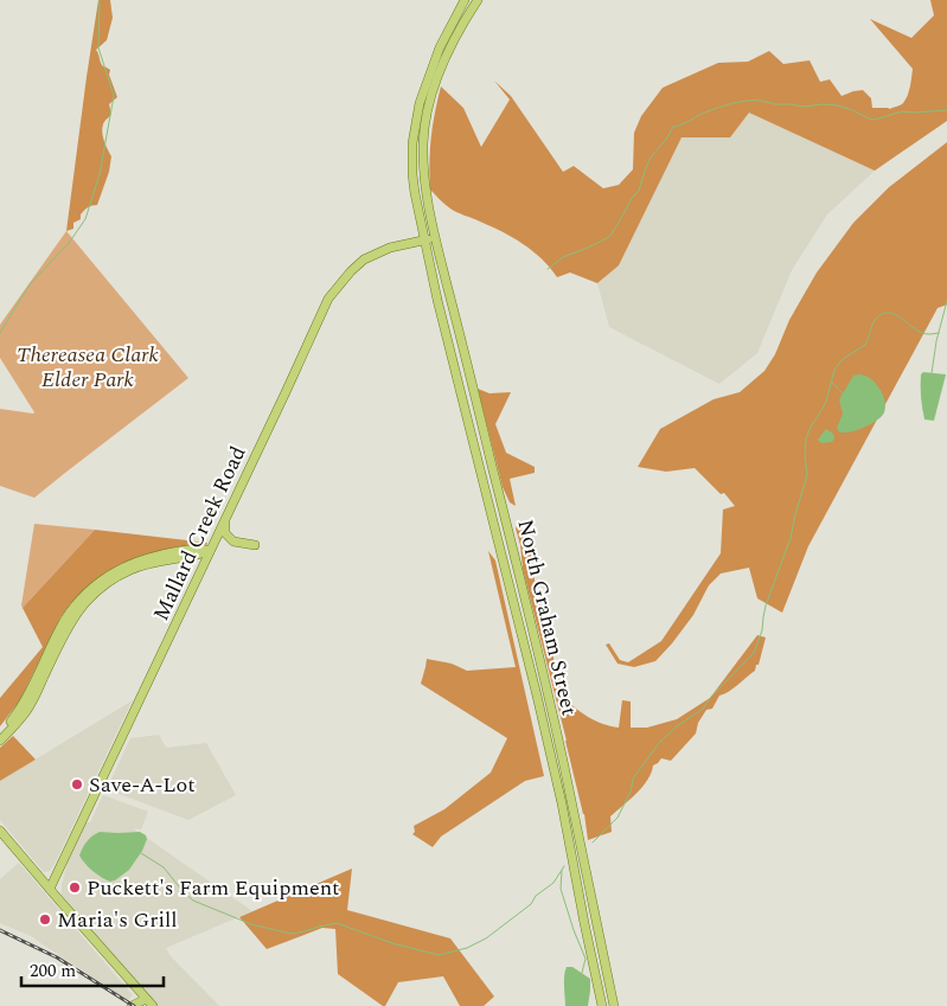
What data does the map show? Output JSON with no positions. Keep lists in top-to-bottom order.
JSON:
{
  "streets": {
    "main road": ["Mallard Creek Road", "North Graham Street"]
  },
  "crossings": [
    ["Mallard Creek Road", "North Graham Street"]
  ],
  "parks": ["Thereasea Clark Elder Park"],
  "places": ["Save-A-Lot", "Puckett's Farm Equipment", "Maria's Grill"],
  "scale_bar": "200 m"
}
